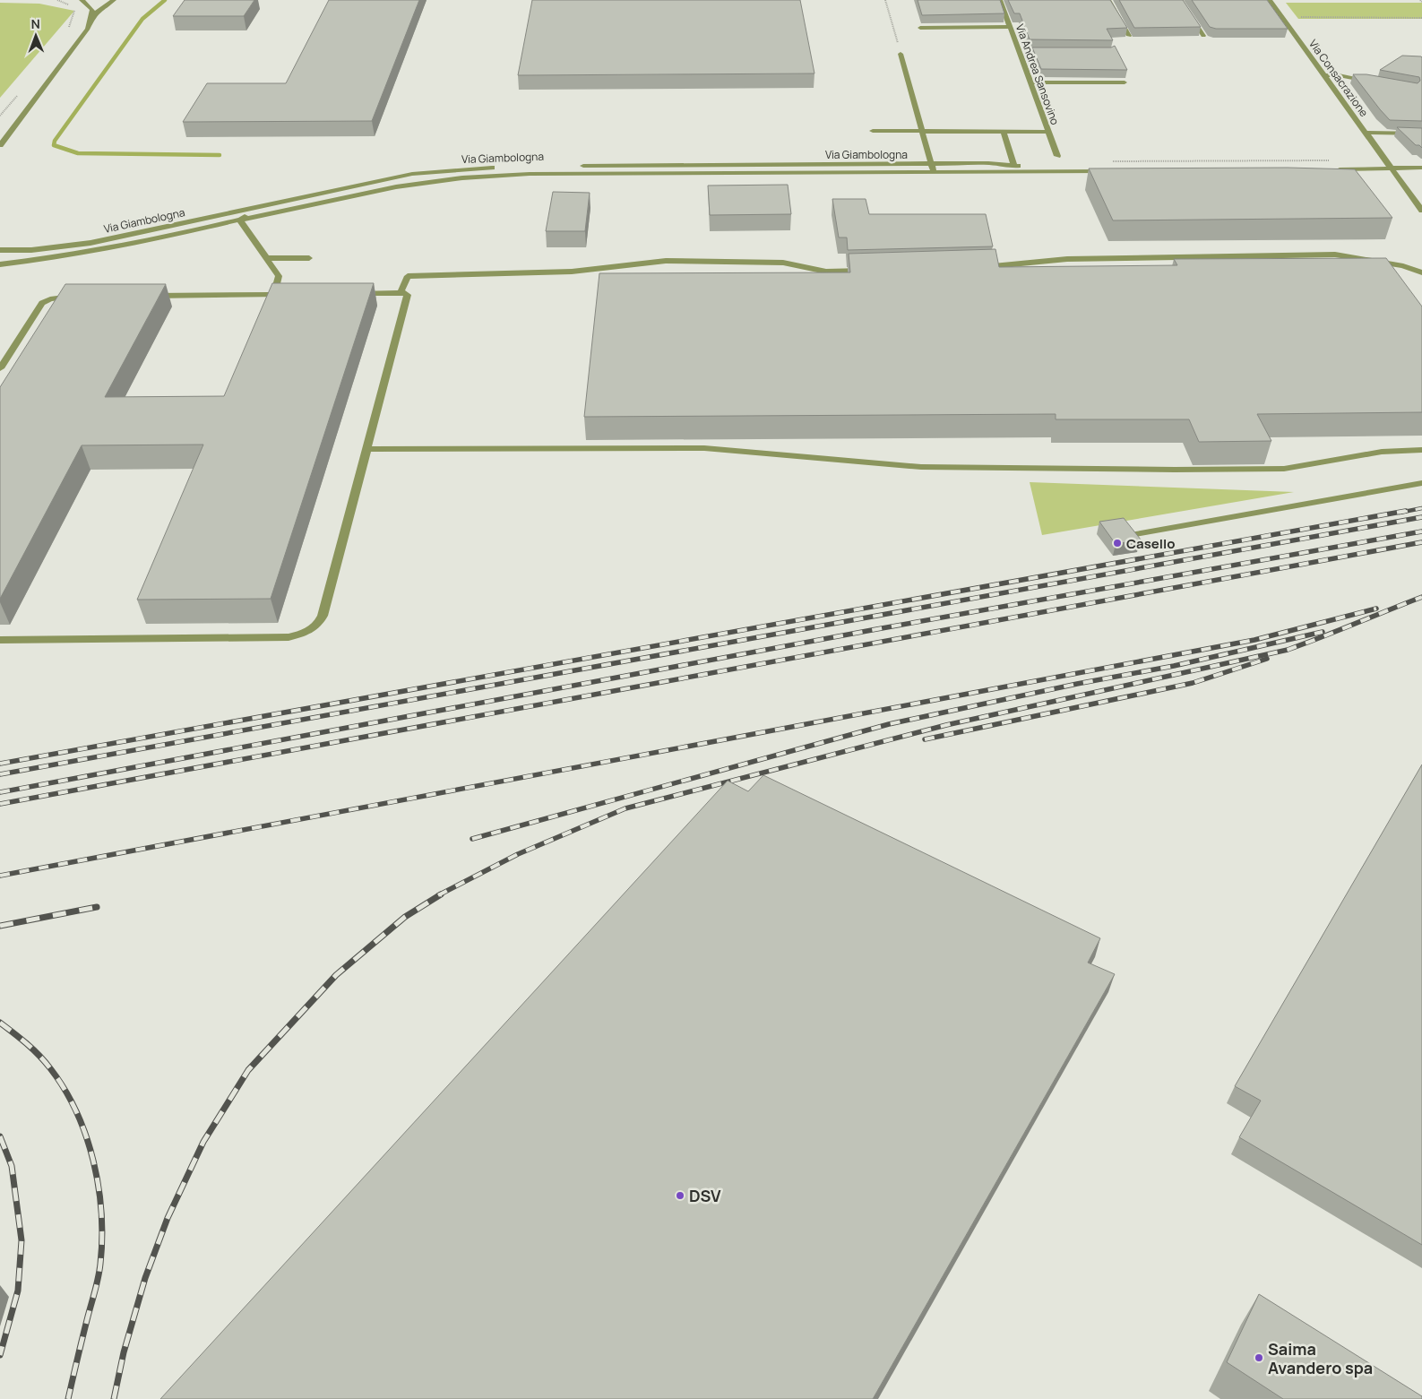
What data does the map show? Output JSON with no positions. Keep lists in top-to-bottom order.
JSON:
{
  "streets": {
    "street": ["Via Andrea Sansovino", "Via Consacrazione", "Via Giambologna"]
  },
  "places": ["Casello", "DSV", "Saima Avandero spa"],
  "north": "top"
}
